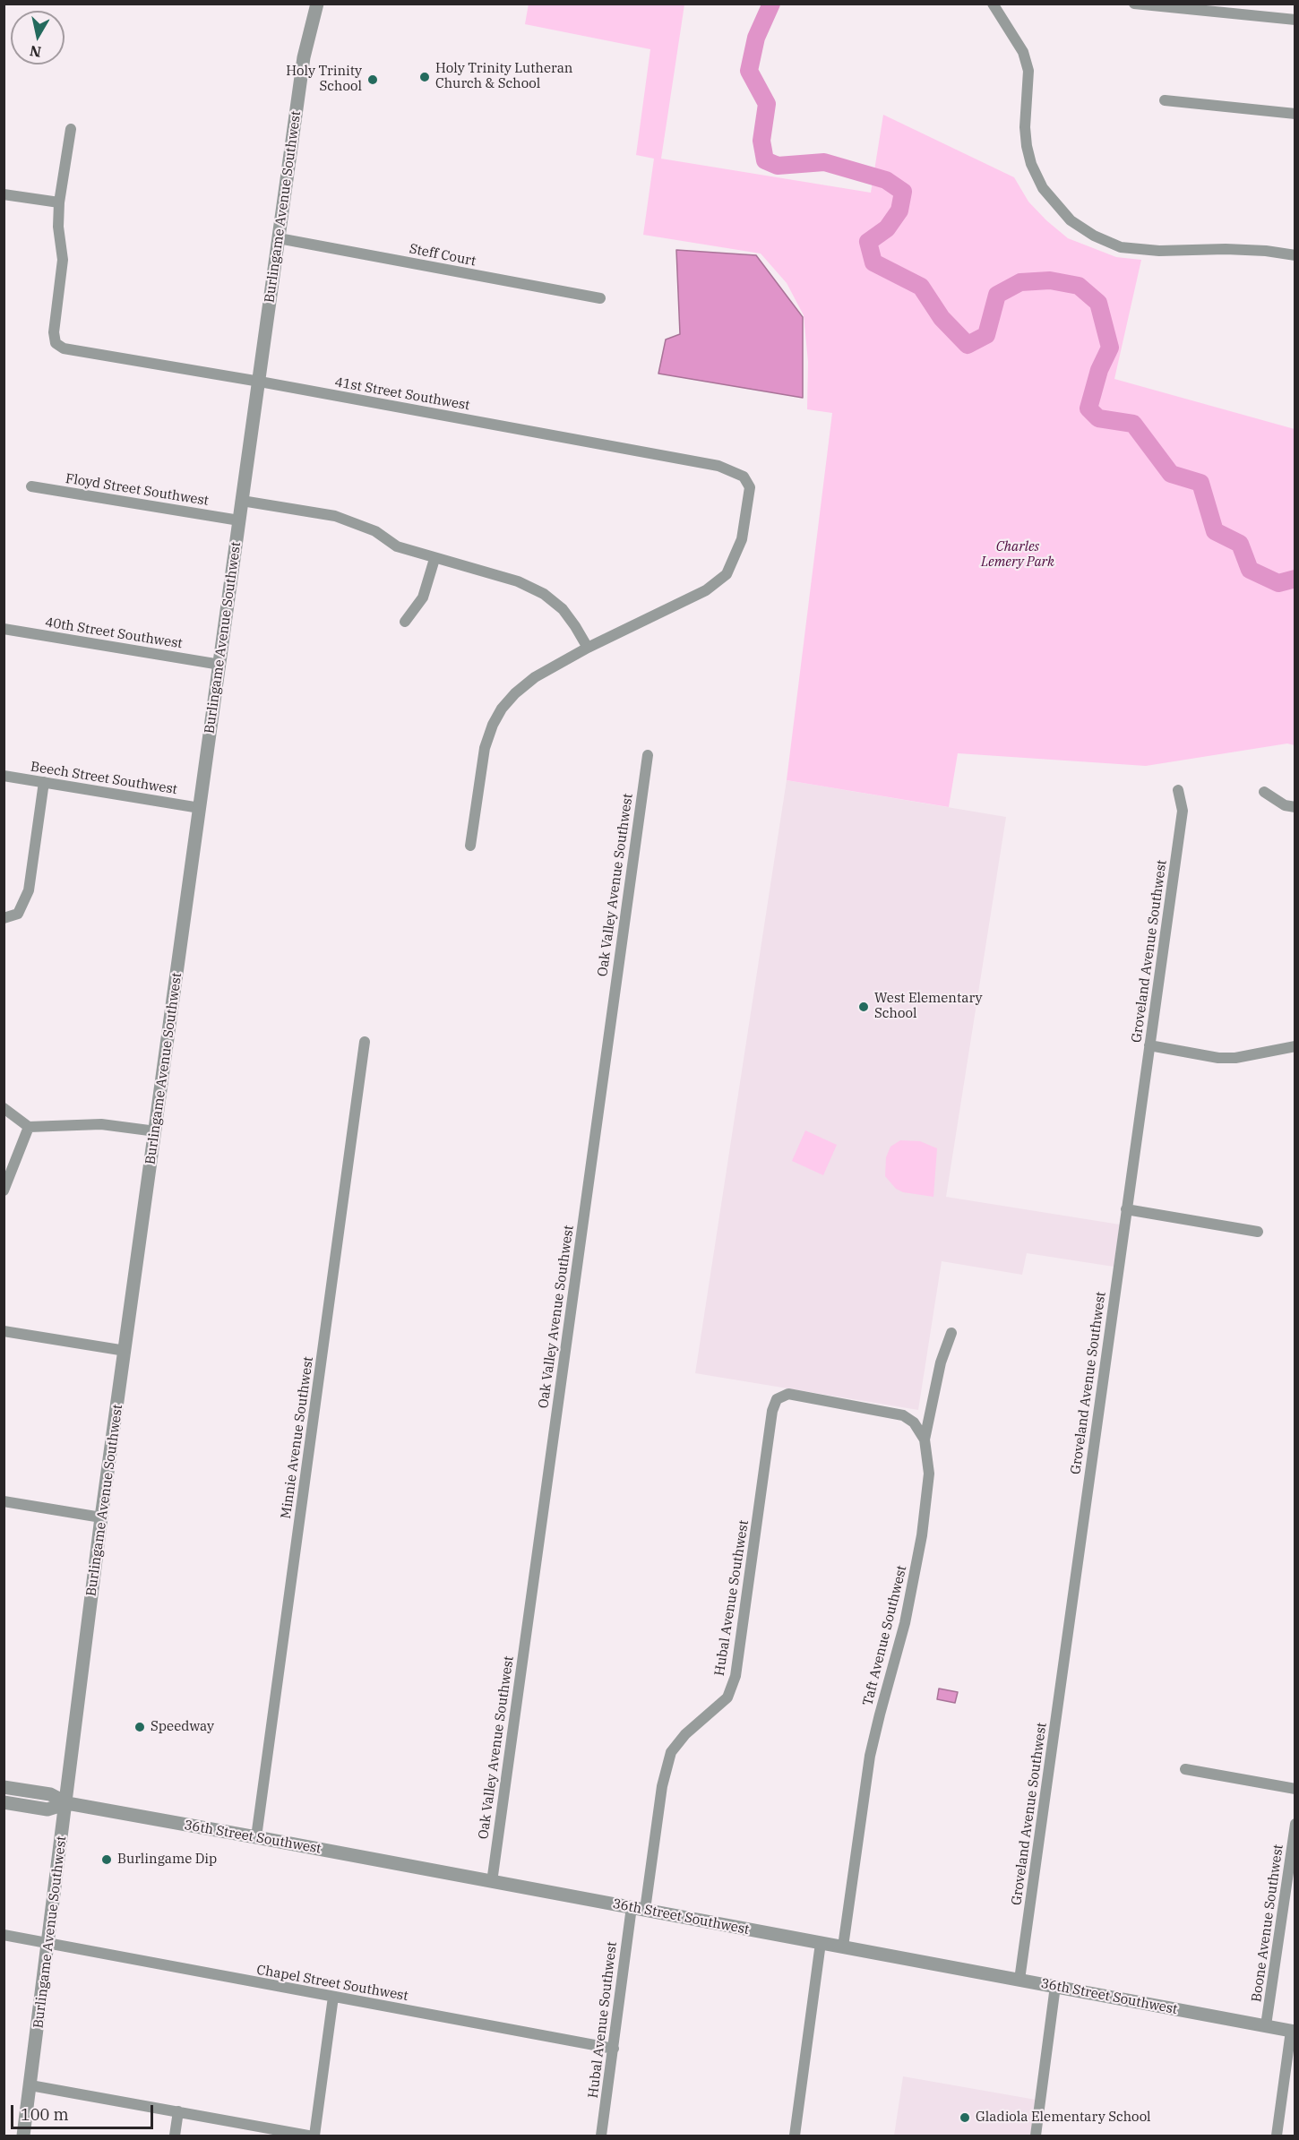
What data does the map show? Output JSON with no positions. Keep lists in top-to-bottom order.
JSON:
{
  "streets": {
    "street": [
      "Burlingame Avenue Southwest",
      "Steff Court",
      "41st Street Southwest",
      "Floyd Street Southwest",
      "40th Street Southwest",
      "Beech Street Southwest",
      "Oak Valley Avenue Southwest",
      "Groveland Avenue Southwest",
      "Minnie Avenue Southwest",
      "Hubal Avenue Southwest",
      "Taft Avenue Southwest",
      "36th Street Southwest",
      "Boone Avenue Southwest",
      "Chapel Street Southwest"
    ]
  },
  "crossings": [
    ["Burlingame Avenue Southwest", "Steff Court"],
    ["Burlingame Avenue Southwest", "41st Street Southwest"],
    ["Burlingame Avenue Southwest", "Floyd Street Southwest"],
    ["Burlingame Avenue Southwest", "40th Street Southwest"],
    ["Burlingame Avenue Southwest", "Beech Street Southwest"],
    ["Burlingame Avenue Southwest", "36th Street Southwest"],
    ["Burlingame Avenue Southwest", "Chapel Street Southwest"],
    ["Oak Valley Avenue Southwest", "36th Street Southwest"],
    ["Groveland Avenue Southwest", "36th Street Southwest"],
    ["Minnie Avenue Southwest", "36th Street Southwest"],
    ["Hubal Avenue Southwest", "Taft Avenue Southwest"],
    ["Hubal Avenue Southwest", "36th Street Southwest"],
    ["Hubal Avenue Southwest", "Chapel Street Southwest"],
    ["Taft Avenue Southwest", "36th Street Southwest"],
    ["36th Street Southwest", "Boone Avenue Southwest"]
  ],
  "parks": ["Charles Lemery Park"],
  "places": [
    "Holy Trinity Lutheran Church & School",
    "Holy Trinity School",
    "West Elementary School",
    "Speedway",
    "Burlingame Dip",
    "Gladiola Elementary School"
  ],
  "scale_bar": "100 m",
  "north": "bottom"
}
